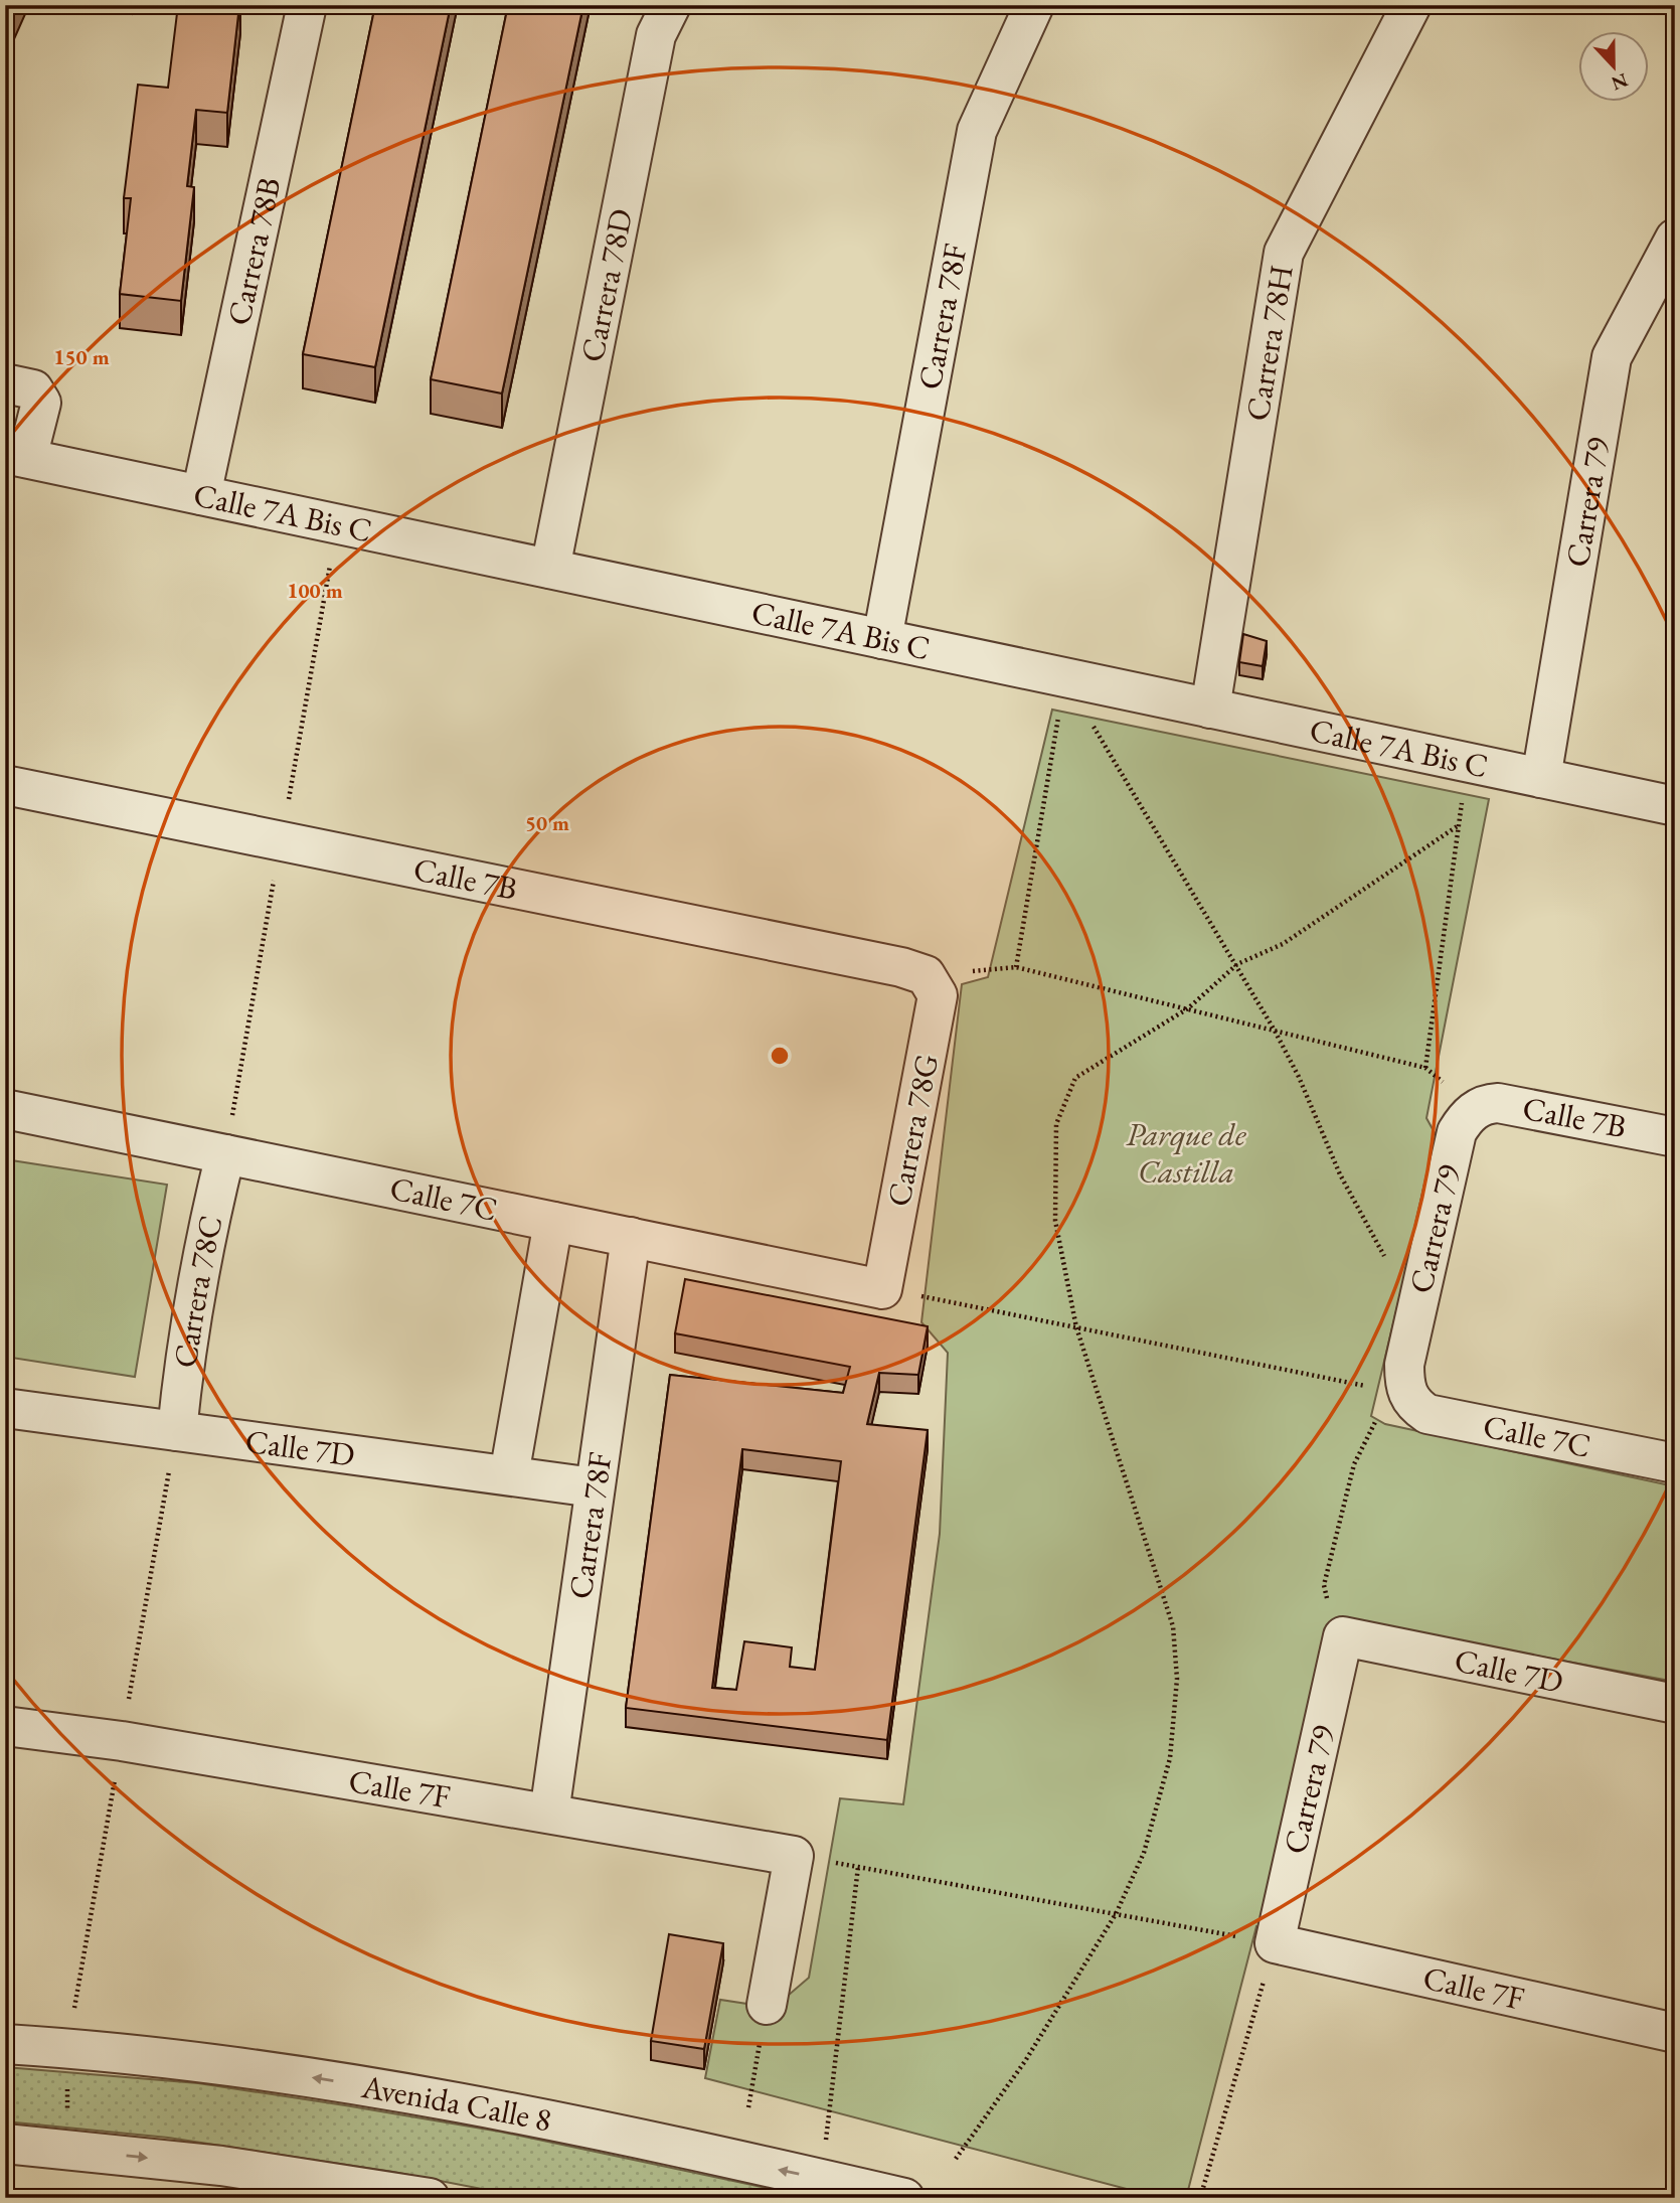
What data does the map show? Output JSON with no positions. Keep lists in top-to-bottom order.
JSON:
{
  "streets": {
    "street": [
      "Carrera 78B",
      "Carrera 78D",
      "Carrera 78F",
      "Carrera 78H",
      "Carrera 79",
      "Calle 7A Bis C",
      "Calle 7B",
      "Carrera 78G",
      "Calle 7C",
      "Carrera 78C",
      "Calle 7D",
      "Calle 7F",
      "Avenida Calle 8"
    ]
  },
  "crossings": [
    ["Carrera 78B", "Calle 7A Bis C"],
    ["Carrera 78D", "Calle 7A Bis C"],
    ["Carrera 78F", "Calle 7A Bis C"],
    ["Carrera 78F", "Calle 7C"],
    ["Carrera 78F", "Calle 7D"],
    ["Carrera 78F", "Calle 7F"],
    ["Carrera 78H", "Calle 7A Bis C"],
    ["Carrera 79", "Calle 7A Bis C"],
    ["Carrera 79", "Calle 7B"],
    ["Carrera 79", "Calle 7C"],
    ["Carrera 79", "Calle 7D"],
    ["Carrera 79", "Calle 7F"],
    ["Calle 7B", "Carrera 78G"],
    ["Carrera 78G", "Calle 7C"],
    ["Calle 7C", "Carrera 78C"],
    ["Carrera 78C", "Calle 7D"]
  ],
  "parks": ["Parque de Castilla"],
  "north": "bottom",
  "rings": ["150 m", "100 m", "50 m"]
}
